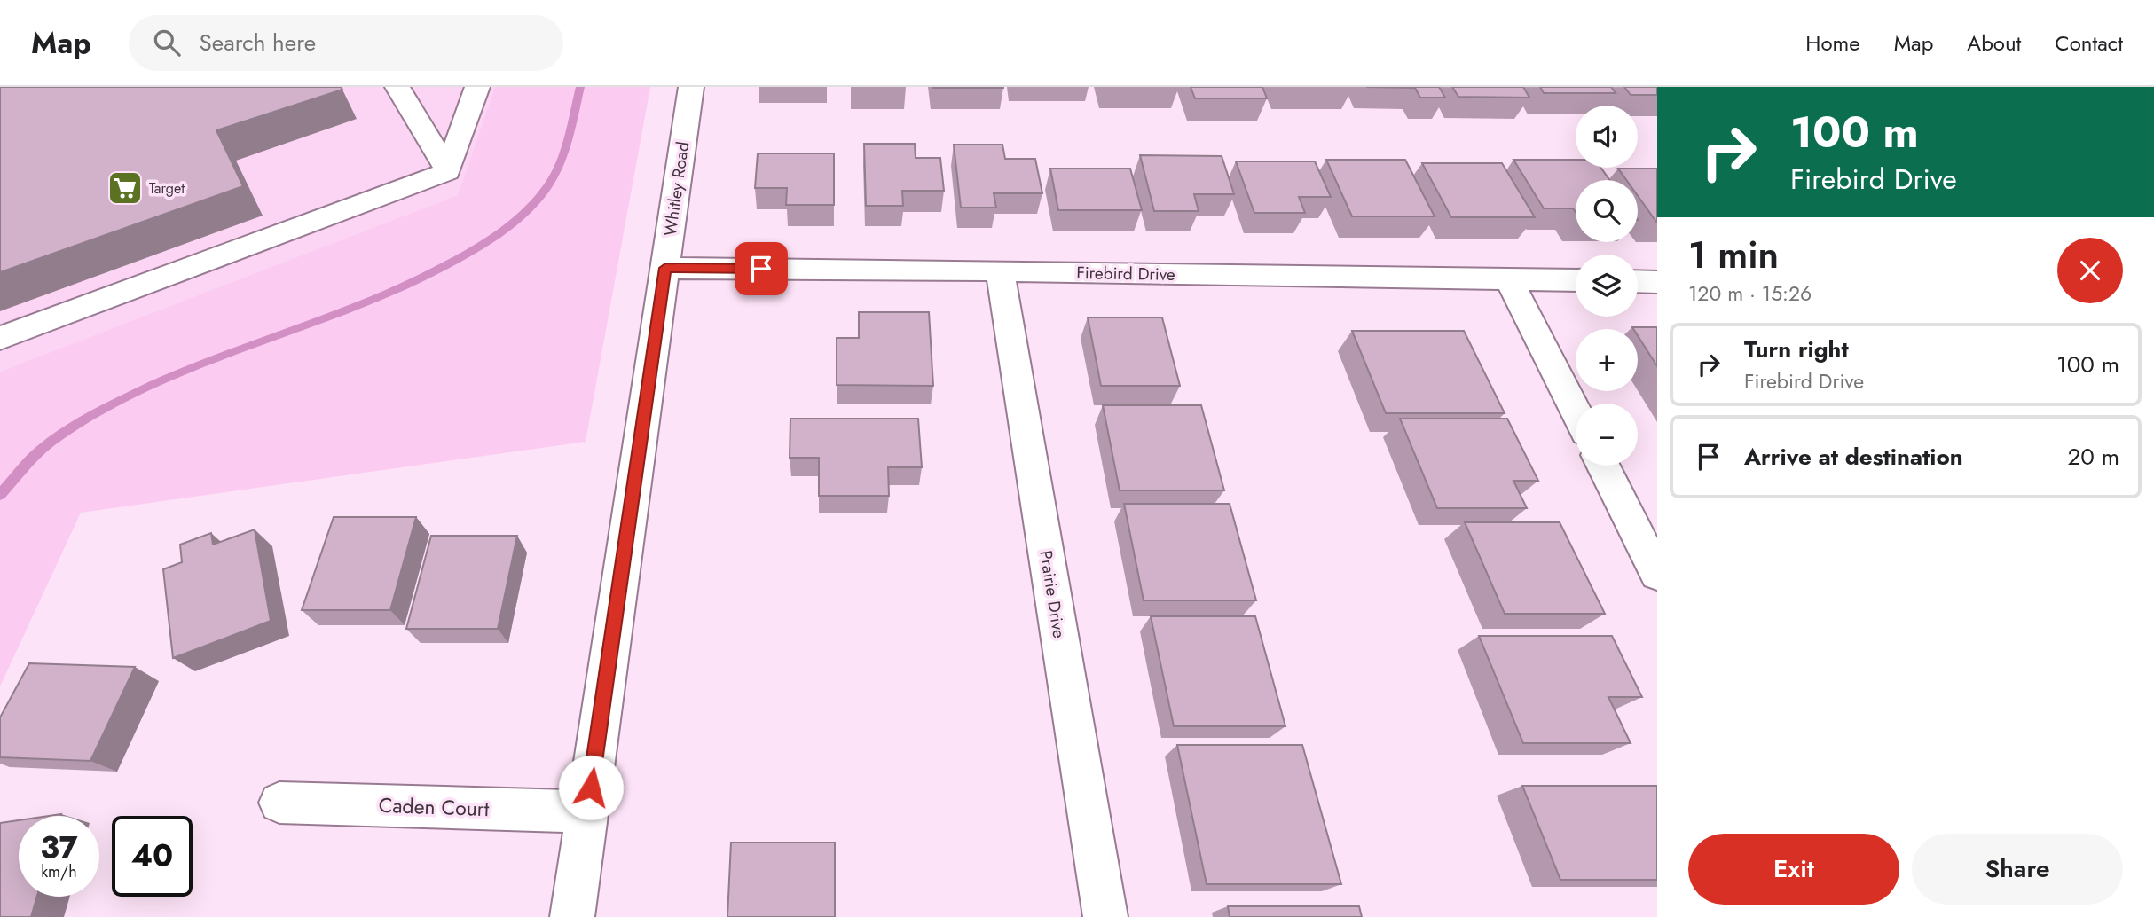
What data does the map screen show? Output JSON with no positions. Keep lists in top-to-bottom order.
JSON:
{
  "streets": {
    "street": [
      "Whitley Road",
      "Firebird Drive",
      "Prairie Drive",
      "Caden Court"
    ]
  },
  "crossings": [
    ["Whitley Road", "Firebird Drive"],
    ["Whitley Road", "Caden Court"],
    ["Firebird Drive", "Prairie Drive"]
  ],
  "places": {
    "supermarket": ["Target"]
  },
  "page": {
    "header": "Map",
    "search": "Search here",
    "nav": [
      "Home",
      "Map",
      "About",
      "Contact"
    ],
    "turn": ["100 m", "Firebird Drive"],
    "map_buttons": ["+", "−"],
    "heading": ["1 min", "120 m · 15:26"],
    "list": [
      {
        "name": "Turn right",
        "note": "Firebird Drive",
        "value": "100 m"
      },
      {
        "name": "Arrive at destination",
        "value": "20 m"
      }
    ],
    "speed": "37 km/h",
    "limit": "40",
    "buttons": ["Exit", "Share"]
  }
}
